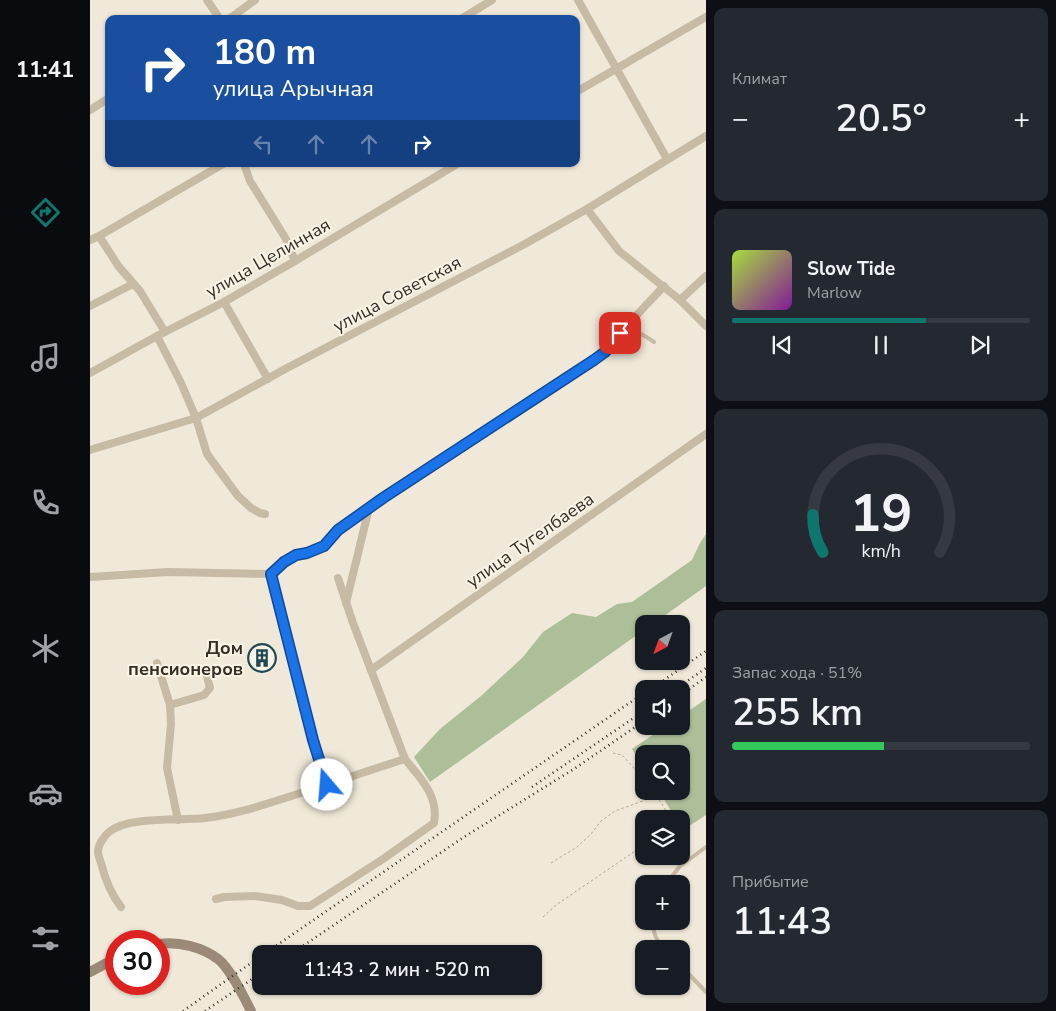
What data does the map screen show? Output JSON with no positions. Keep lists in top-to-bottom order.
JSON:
{
  "streets": {
    "street": ["улица Целинная", "улица Советская", "улица Тугелбаева"]
  },
  "places": {
    "building": ["Дом пенсионеров"]
  },
  "north": "bottom left",
  "page": {
    "tabs": "11:41",
    "tile": [
      "Климат",
      ["Запас хода · 51%", "255 km"],
      ["Прибытие", "11:43"]
    ],
    "turn": ["180 m", "улица Арычная"],
    "heat": ["−", "20.5°", "+"],
    "song": ["Slow Tide", "Marlow"],
    "map_buttons": ["+", "−"],
    "limit": "30",
    "trip": "11:43 · 2 мин · 520 m",
    "gauge": ["19", "km/h"]
  }
}
